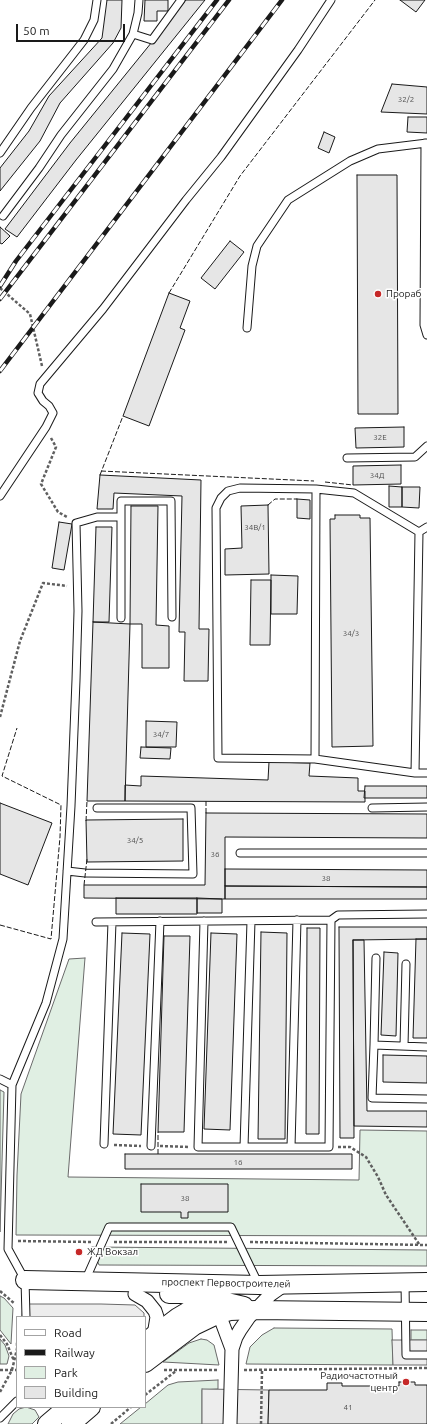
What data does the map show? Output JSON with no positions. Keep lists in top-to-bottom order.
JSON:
{
  "streets": {
    "main road": ["проспект Первостроителей"]
  },
  "places": ["Прораб", "ЖД Вокзал", "Радиочастотный центр"],
  "house_numbers": [
    "32/2",
    "32Е",
    "34Д",
    "34В/1",
    "34/3",
    "34/7",
    "34/5",
    "36",
    "38",
    "16",
    "38",
    "41"
  ],
  "legend": [
    "Road",
    "Railway",
    "Park",
    "Building"
  ],
  "scale_bar": "50 m"
}
